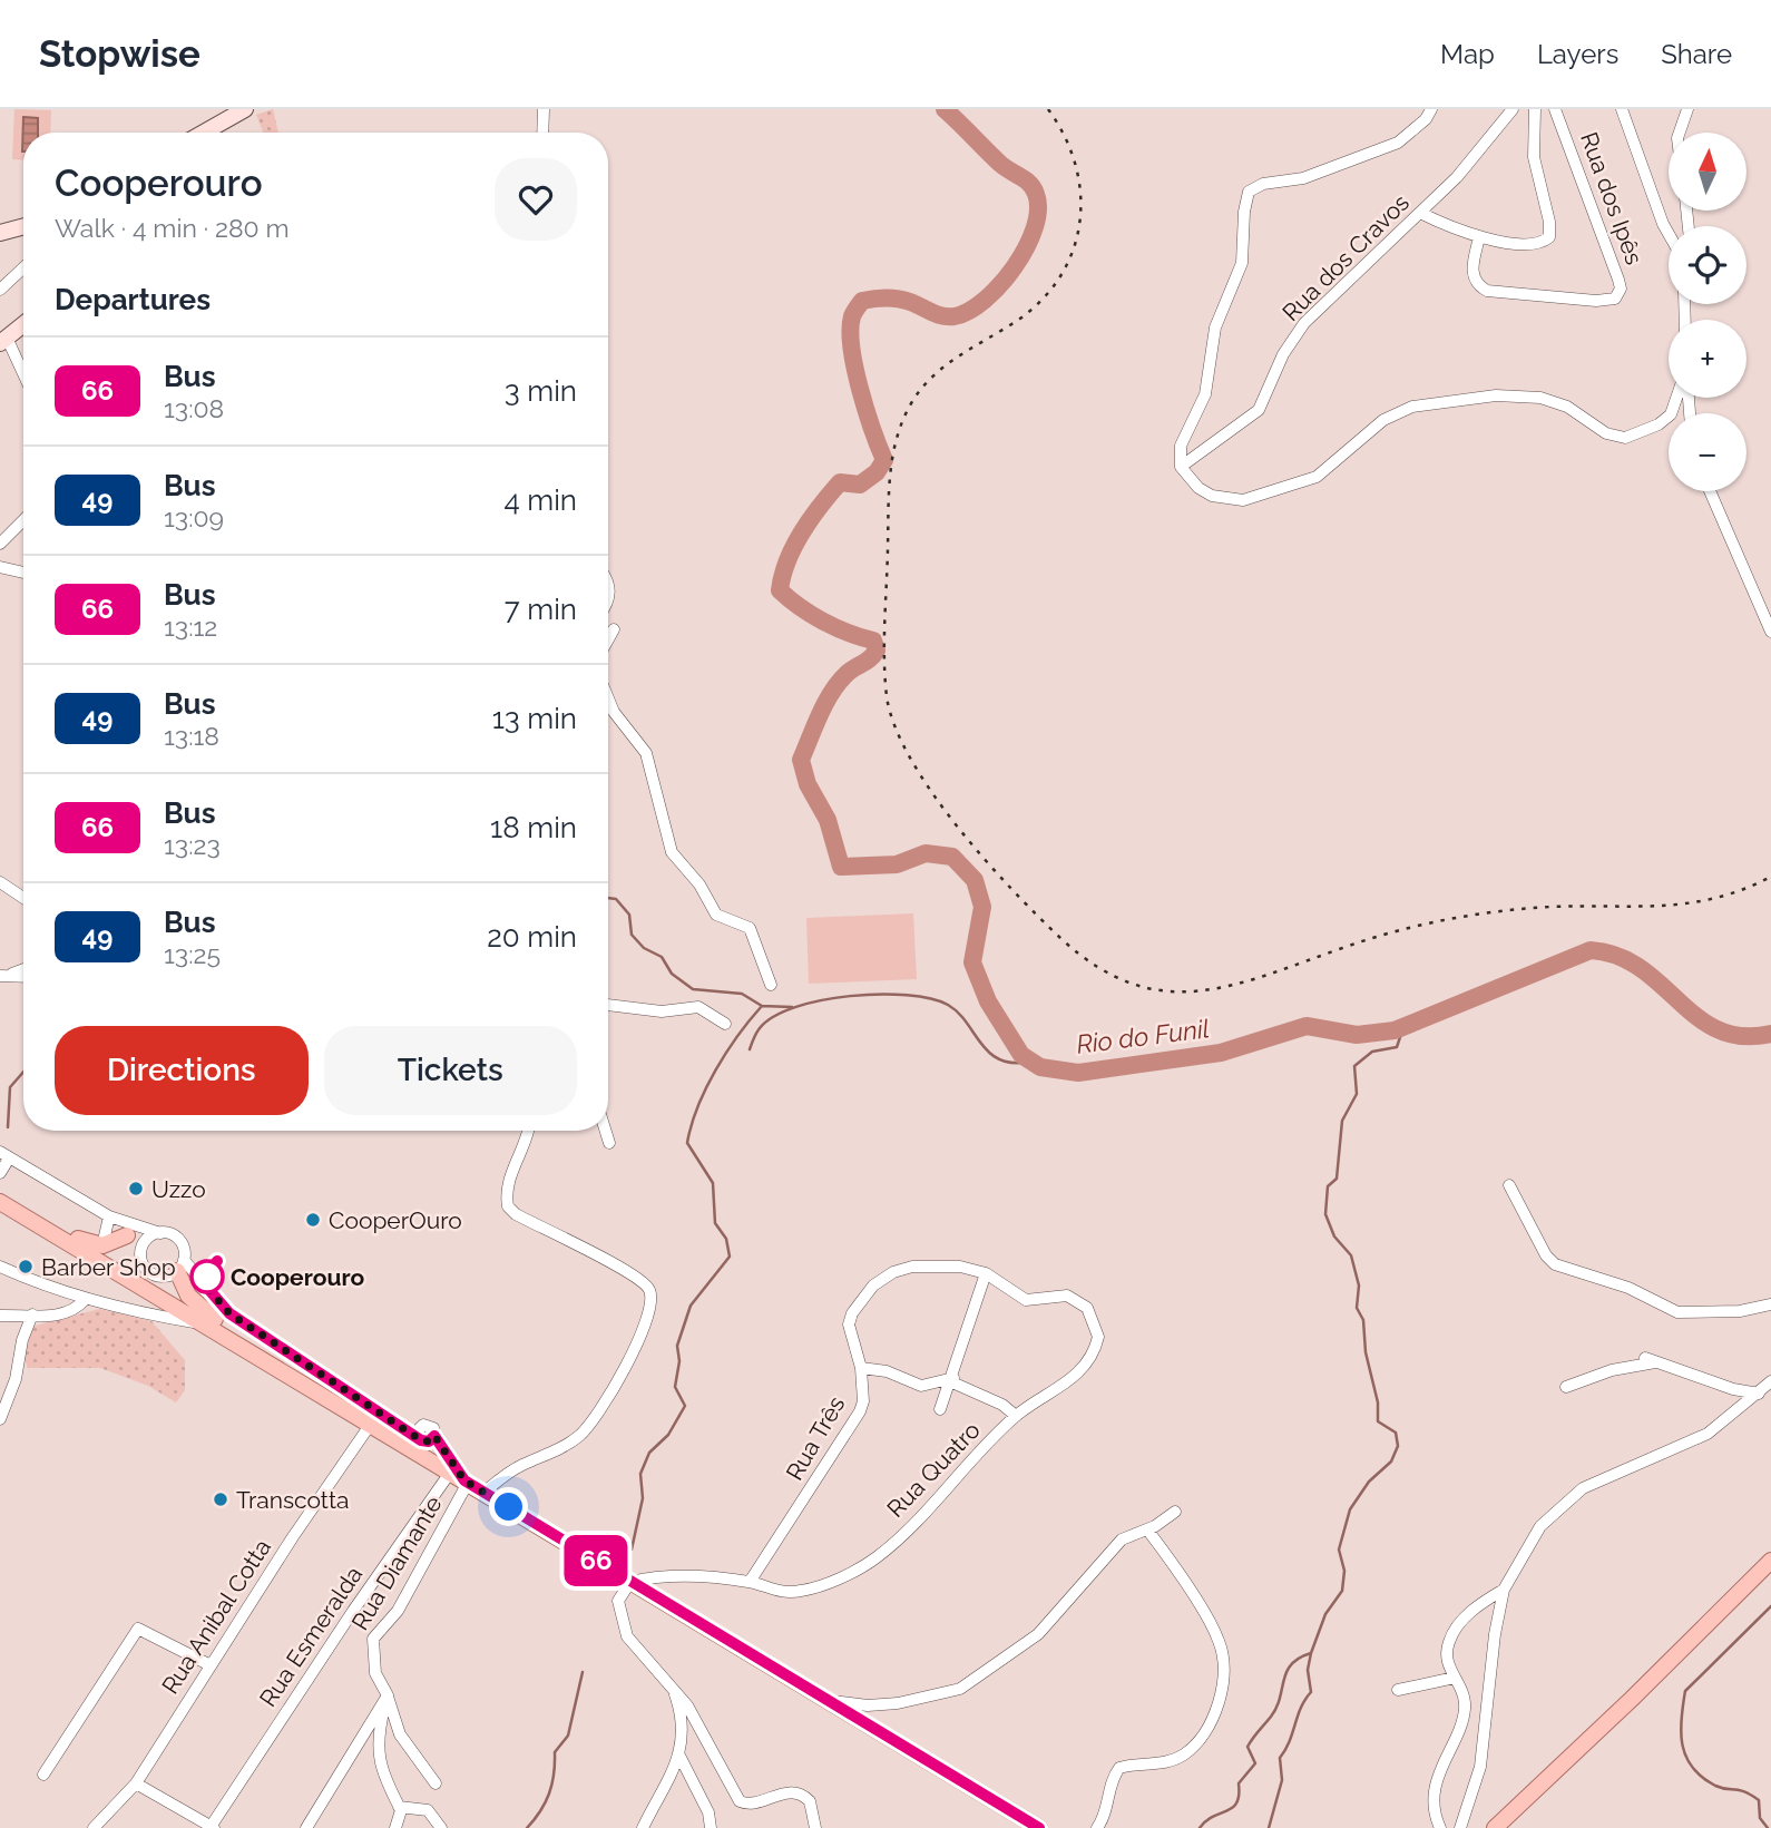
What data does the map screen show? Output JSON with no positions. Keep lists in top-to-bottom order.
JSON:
{
  "streets": {
    "street": [
      "Rua dos Ipês",
      "Rua dos Cravos",
      "Rua Três",
      "Rua Quatro",
      "Rua Diamante",
      "Rua Anibal Cotta",
      "Rua Esmeralda"
    ]
  },
  "crossings": [
    ["Rua Três", "Rua Quatro"],
    ["Rua Diamante", "Rua Esmeralda"]
  ],
  "water": ["Rio do Funil"],
  "places": [
    "Uzzo",
    "CooperOuro",
    "Barber Shop",
    "Cooperouro",
    "Transcotta"
  ],
  "lines": ["bus line 66"],
  "north": "top",
  "page": {
    "header": "Stopwise",
    "nav": ["Map", "Layers", "Share"],
    "on_map": "66",
    "map_buttons": ["+", "−"],
    "heading": [
      ["Cooperouro", "Walk · 4 min · 280 m"],
      "Departures"
    ],
    "list": [
      {
        "mark": "66",
        "name": "Bus",
        "note": "13:08",
        "value": "3 min"
      },
      {
        "mark": "49",
        "name": "Bus",
        "note": "13:09",
        "value": "4 min"
      },
      {
        "mark": "66",
        "name": "Bus",
        "note": "13:12",
        "value": "7 min"
      },
      {
        "mark": "49",
        "name": "Bus",
        "note": "13:18",
        "value": "13 min"
      },
      {
        "mark": "66",
        "name": "Bus",
        "note": "13:23",
        "value": "18 min"
      },
      {
        "mark": "49",
        "name": "Bus",
        "note": "13:25",
        "value": "20 min"
      }
    ],
    "buttons": ["Directions", "Tickets"]
  }
}
